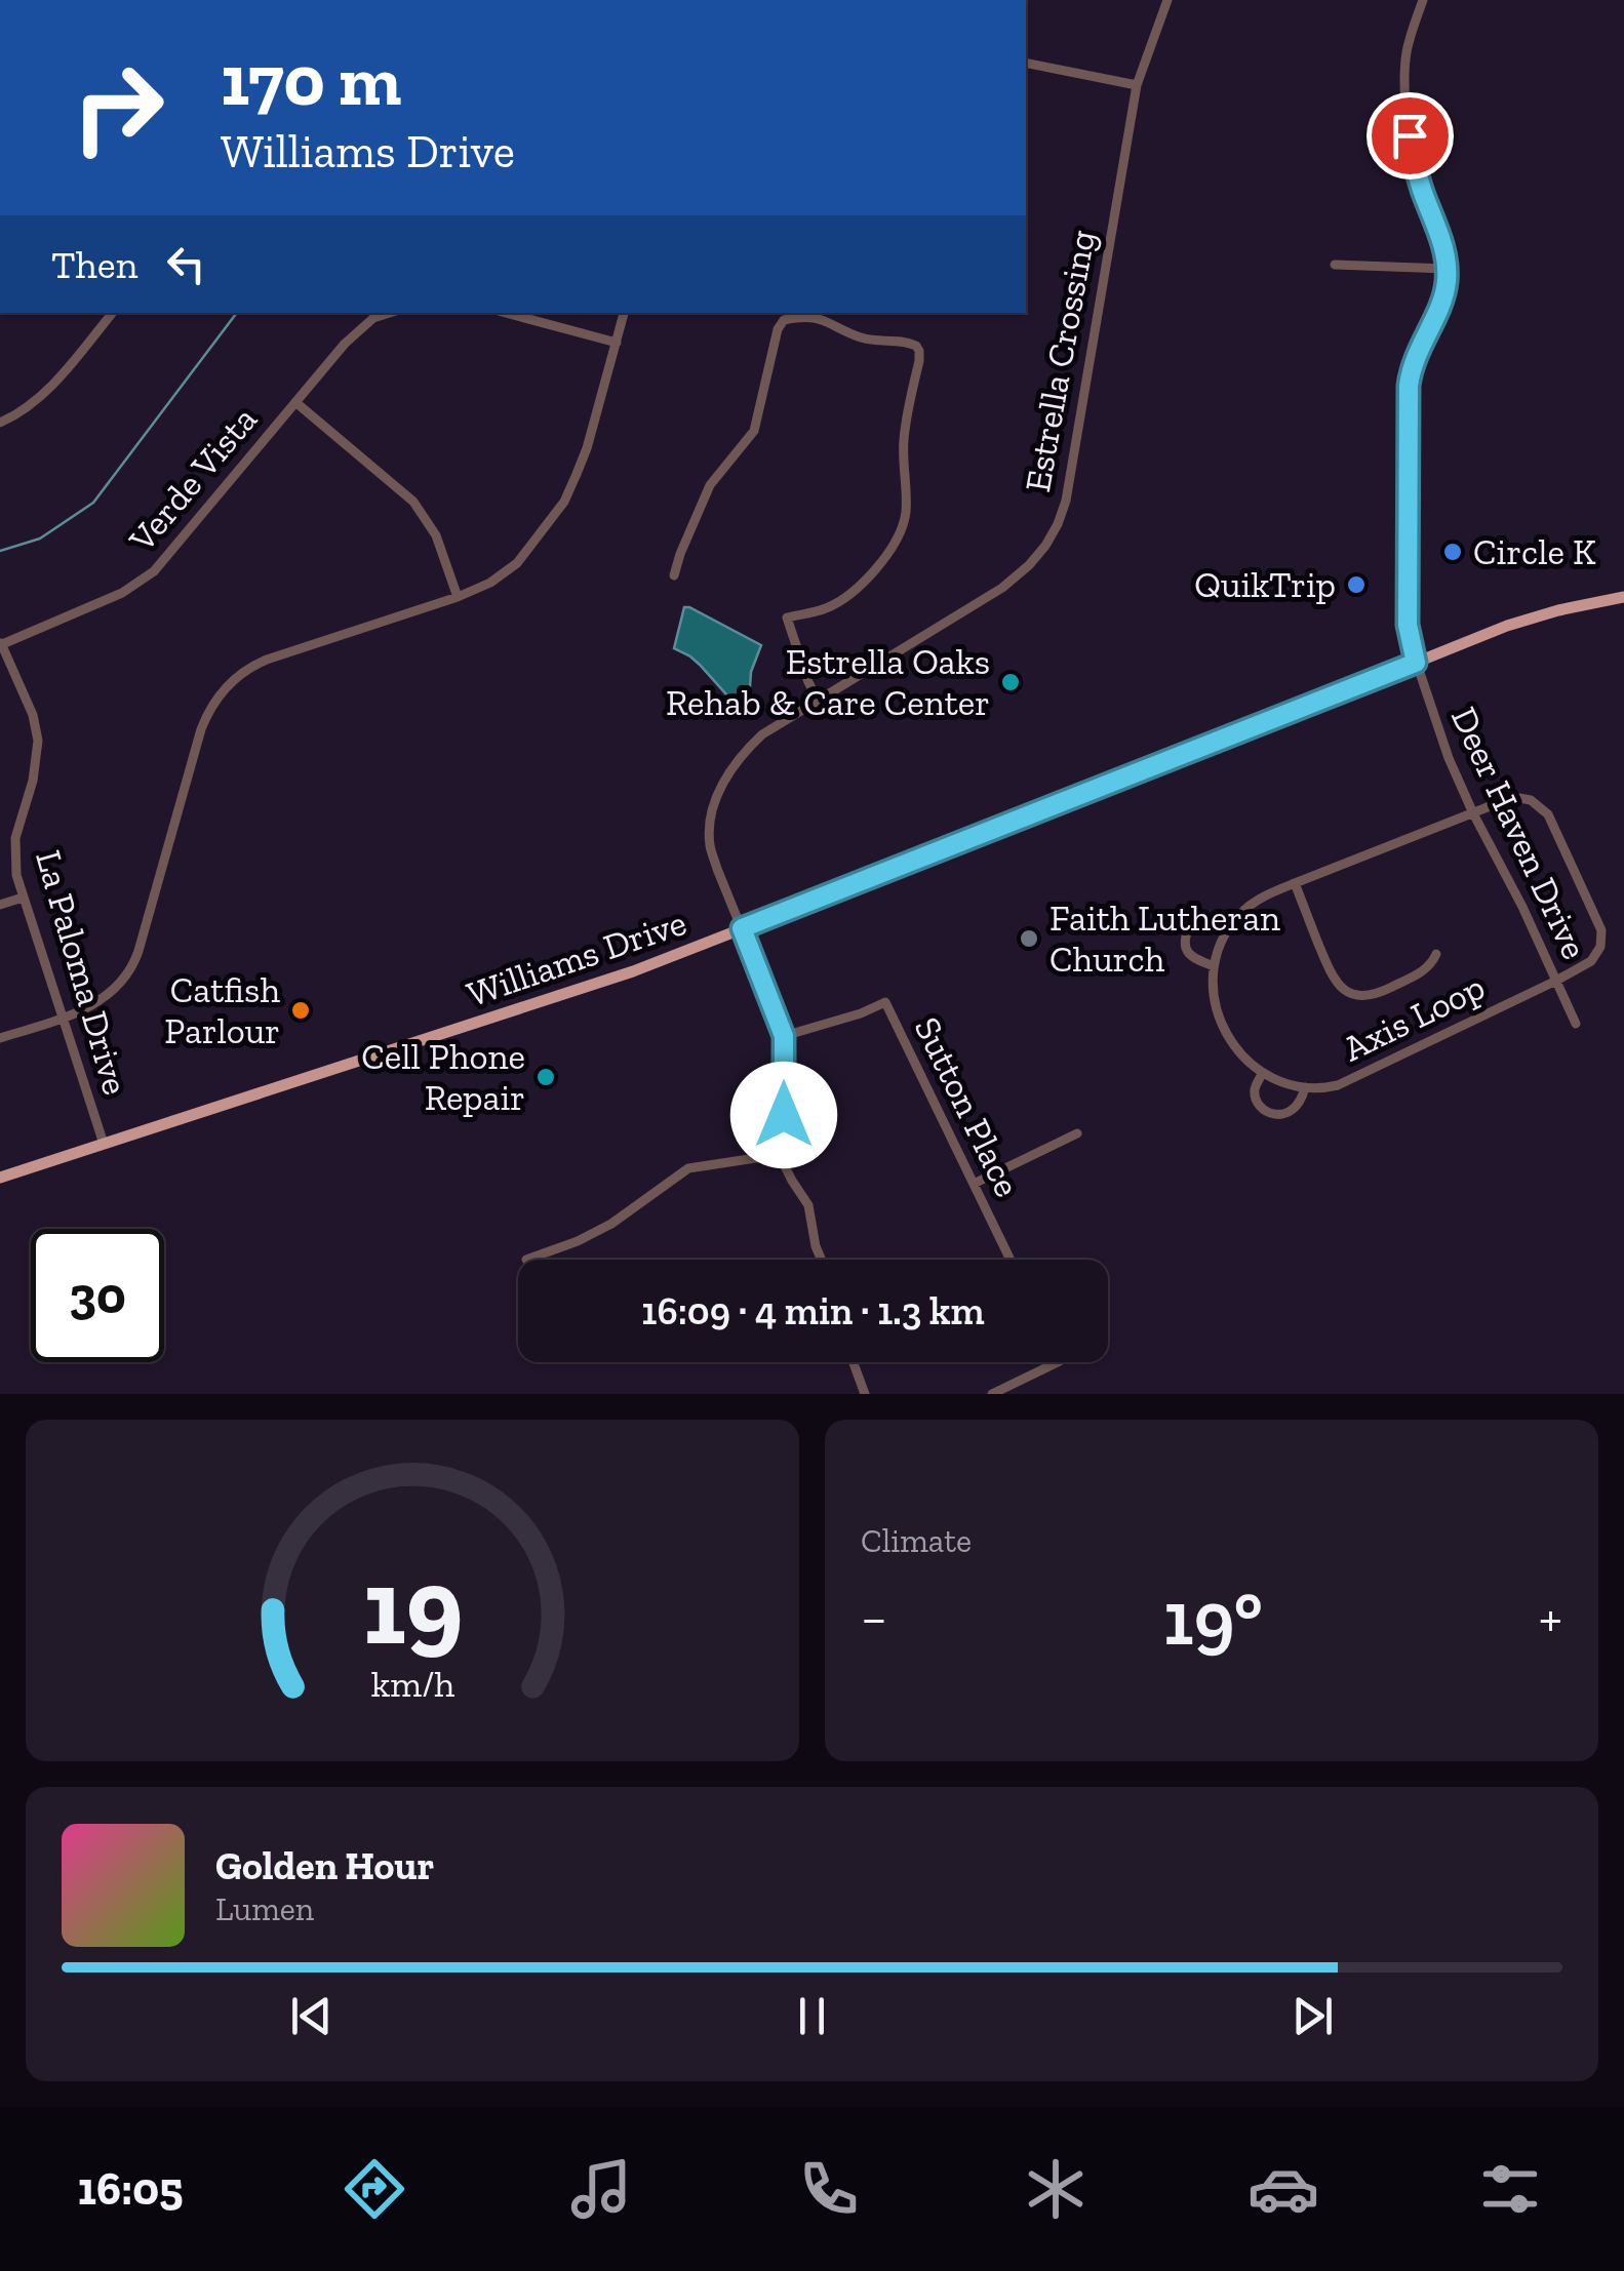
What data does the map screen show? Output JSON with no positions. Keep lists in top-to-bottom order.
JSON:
{
  "streets": {
    "main road": ["Williams Drive"],
    "street": [
      "Estrella Crossing",
      "Verde Vista",
      "Deer Haven Drive",
      "La Paloma Drive",
      "Axis Loop",
      "Sutton Place"
    ]
  },
  "crossings": [
    ["Estrella Crossing", "Williams Drive"],
    ["Estrella Crossing", "Sutton Place"],
    ["Verde Vista", "La Paloma Drive"],
    ["Deer Haven Drive", "Williams Drive"],
    ["Deer Haven Drive", "Axis Loop"],
    ["Williams Drive", "La Paloma Drive"]
  ],
  "places": [
    "Circle K",
    "QuikTrip",
    "Estrella Oaks Rehab & Care Center",
    "Faith Lutheran Church",
    "Catfish Parlour",
    "Cell Phone Repair"
  ],
  "page": {
    "turn": ["170 m", "Williams Drive"],
    "then": "Then",
    "limit": "30",
    "trip": "16:09 · 4 min · 1.3 km",
    "tile": "Climate",
    "heat": ["−", "19°", "+"],
    "song": ["Golden Hour", "Lumen"],
    "tabs": "16:05",
    "gauge": ["19", "km/h"]
  }
}
